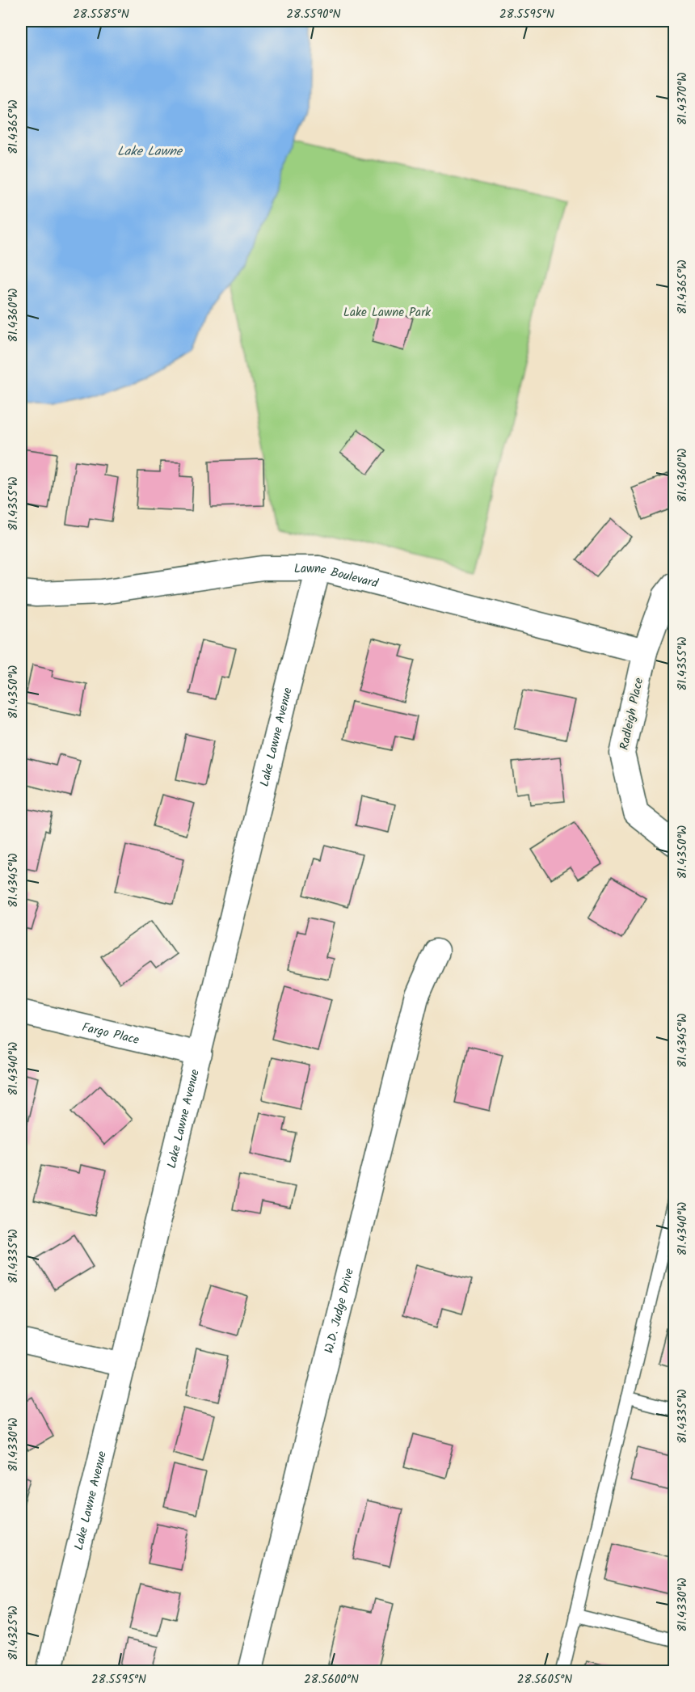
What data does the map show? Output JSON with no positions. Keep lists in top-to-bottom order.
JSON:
{
  "streets": {
    "street": [
      "Lawne Boulevard",
      "Radleigh Place",
      "Lake Lawne Avenue",
      "Fargo Place",
      "W.D. Judge Drive"
    ]
  },
  "crossings": [
    ["Lawne Boulevard", "Radleigh Place"],
    ["Lawne Boulevard", "Lake Lawne Avenue"],
    ["Lake Lawne Avenue", "Fargo Place"]
  ],
  "water": ["Lake Lawne"],
  "parks": ["Lake Lawne Park"],
  "coordinates": [
    "28.5585°N",
    "28.5590°N",
    "28.5595°N",
    "81.4370°W",
    "81.4365°W",
    "81.4360°W",
    "81.4355°W",
    "81.4350°W",
    "81.4345°W",
    "81.4340°W",
    "81.4335°W",
    "81.4330°W",
    "81.4325°W",
    "28.5600°N",
    "28.5605°N"
  ]
}
